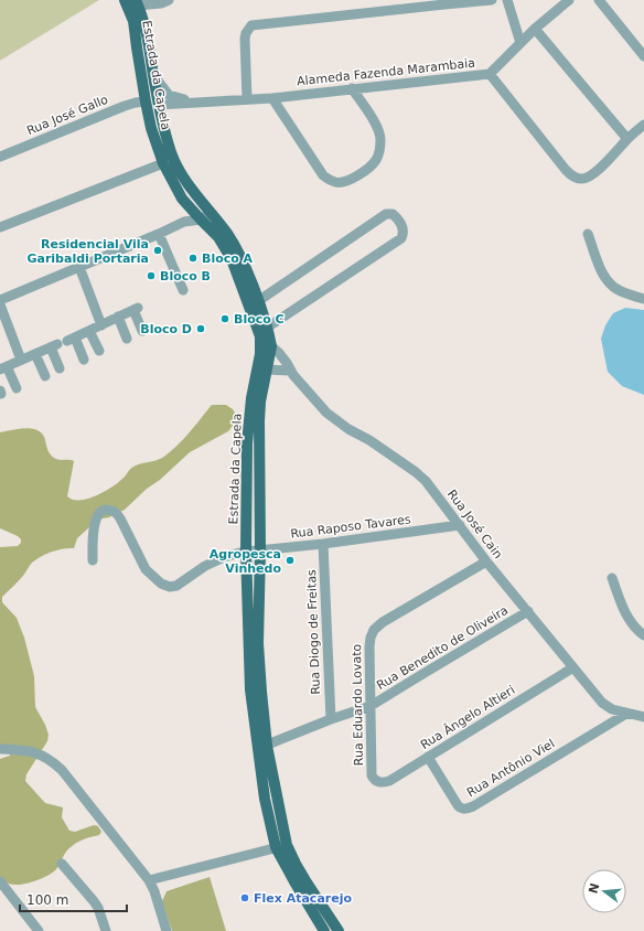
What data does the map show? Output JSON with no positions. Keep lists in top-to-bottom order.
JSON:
{
  "streets": {
    "main road": ["Estrada da Capela"],
    "street": [
      "Alameda Fazenda Marambaia",
      "Rua José Gallo",
      "Rua José Cain",
      "Rua Raposo Tavares",
      "Rua Diogo de Freitas",
      "Rua Benedito de Oliveira",
      "Rua Eduardo Lovato",
      "Rua Ângelo Altieri",
      "Rua Antônio Viel"
    ]
  },
  "crossings": [
    ["Alameda Fazenda Marambaia", "Estrada da Capela"],
    ["Estrada da Capela", "Rua José Gallo"],
    ["Estrada da Capela", "Rua Raposo Tavares"],
    ["Estrada da Capela", "Rua Benedito de Oliveira"],
    ["Rua José Cain", "Rua Raposo Tavares"],
    ["Rua José Cain", "Rua Benedito de Oliveira"],
    ["Rua José Cain", "Rua Eduardo Lovato"],
    ["Rua José Cain", "Rua Ângelo Altieri"],
    ["Rua José Cain", "Rua Antônio Viel"],
    ["Rua Raposo Tavares", "Rua Diogo de Freitas"],
    ["Rua Diogo de Freitas", "Rua Benedito de Oliveira"],
    ["Rua Benedito de Oliveira", "Rua Eduardo Lovato"],
    ["Rua Eduardo Lovato", "Rua Ângelo Altieri"],
    ["Rua Ângelo Altieri", "Rua Antônio Viel"]
  ],
  "places": [
    "Residencial Vila Garibaldi Portaria",
    "Bloco A",
    "Bloco B",
    "Bloco C",
    "Bloco D",
    "Agropesca Vinhedo",
    "Flex Atacarejo"
  ],
  "scale_bar": "100 m",
  "north": "left"
}
